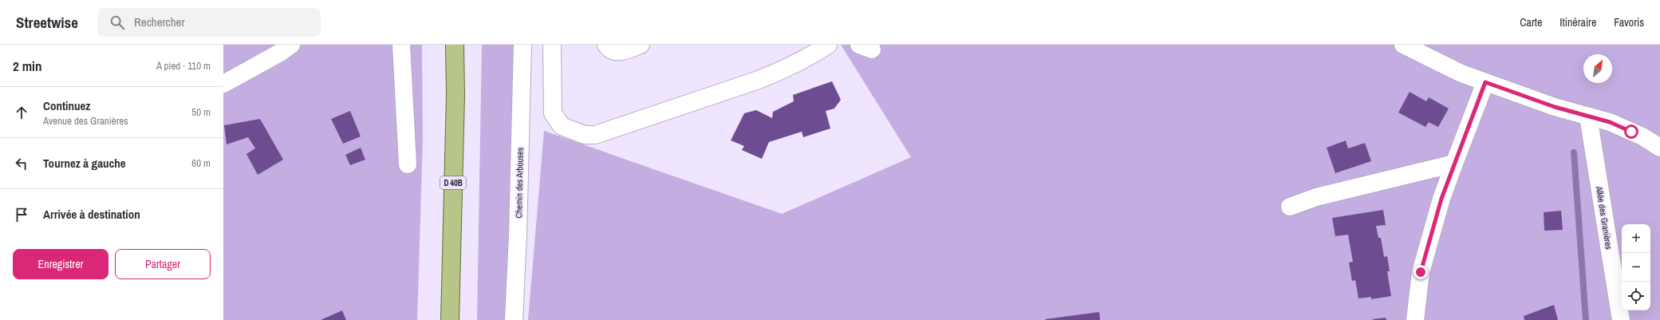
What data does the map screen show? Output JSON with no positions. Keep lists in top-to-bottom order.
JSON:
{
  "streets": {
    "main road": ["D 40B"],
    "street": ["Chemin des Arbouses", "Allée des Granières"]
  },
  "north": "top right",
  "page": {
    "header": "Streetwise",
    "search": "Rechercher",
    "nav": ["Carte", "Itinéraire", "Favoris"],
    "heading": ["2 min", "À pied · 110 m"],
    "list": [
      ["Continuez", "Avenue des Granières", "50 m"],
      ["Tournez à gauche", "60 m"],
      "Arrivée à destination"
    ],
    "map_buttons": ["+", "−"],
    "buttons": ["Enregistrer", "Partager"]
  }
}
